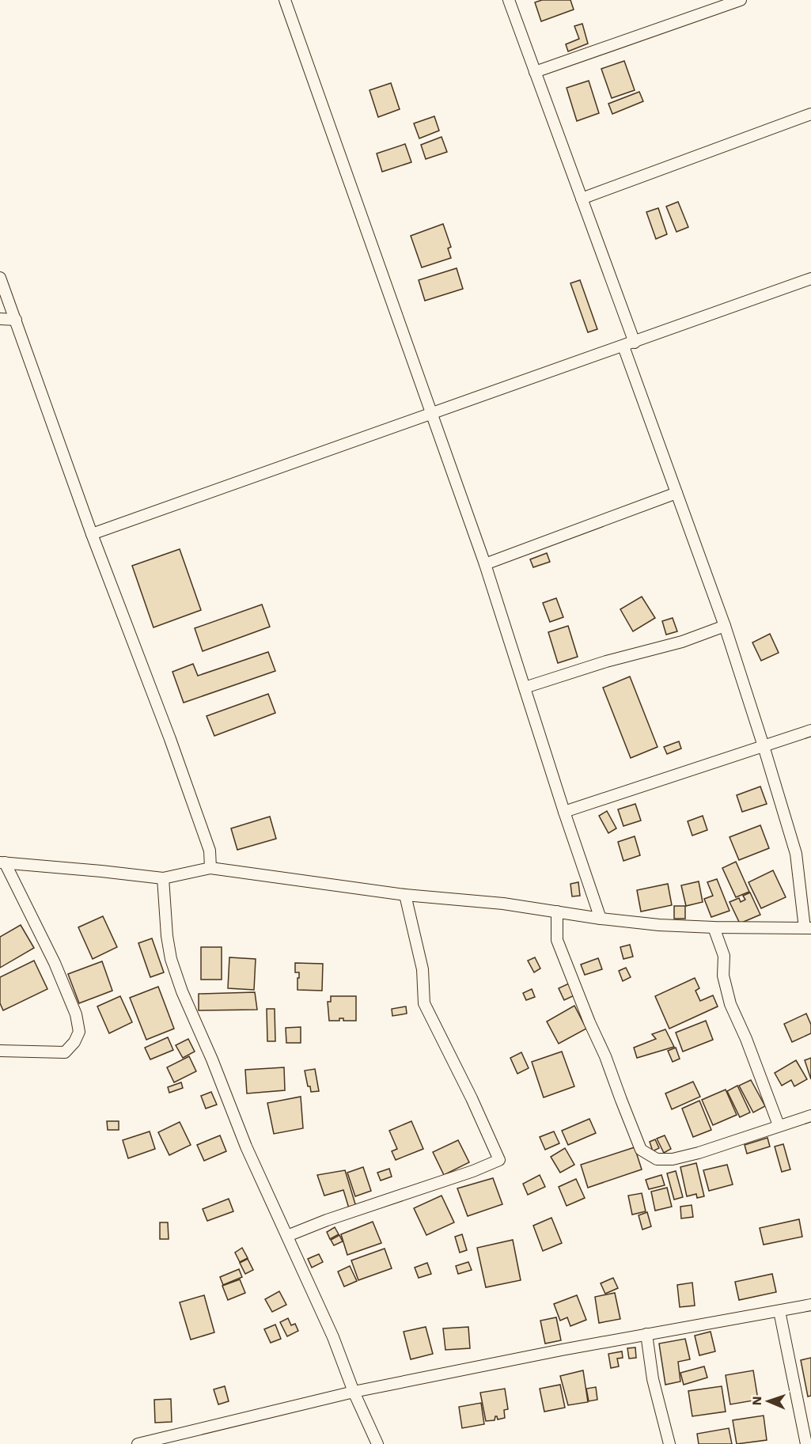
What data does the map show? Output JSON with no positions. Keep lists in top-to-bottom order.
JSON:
{
  "north": "left"
}
